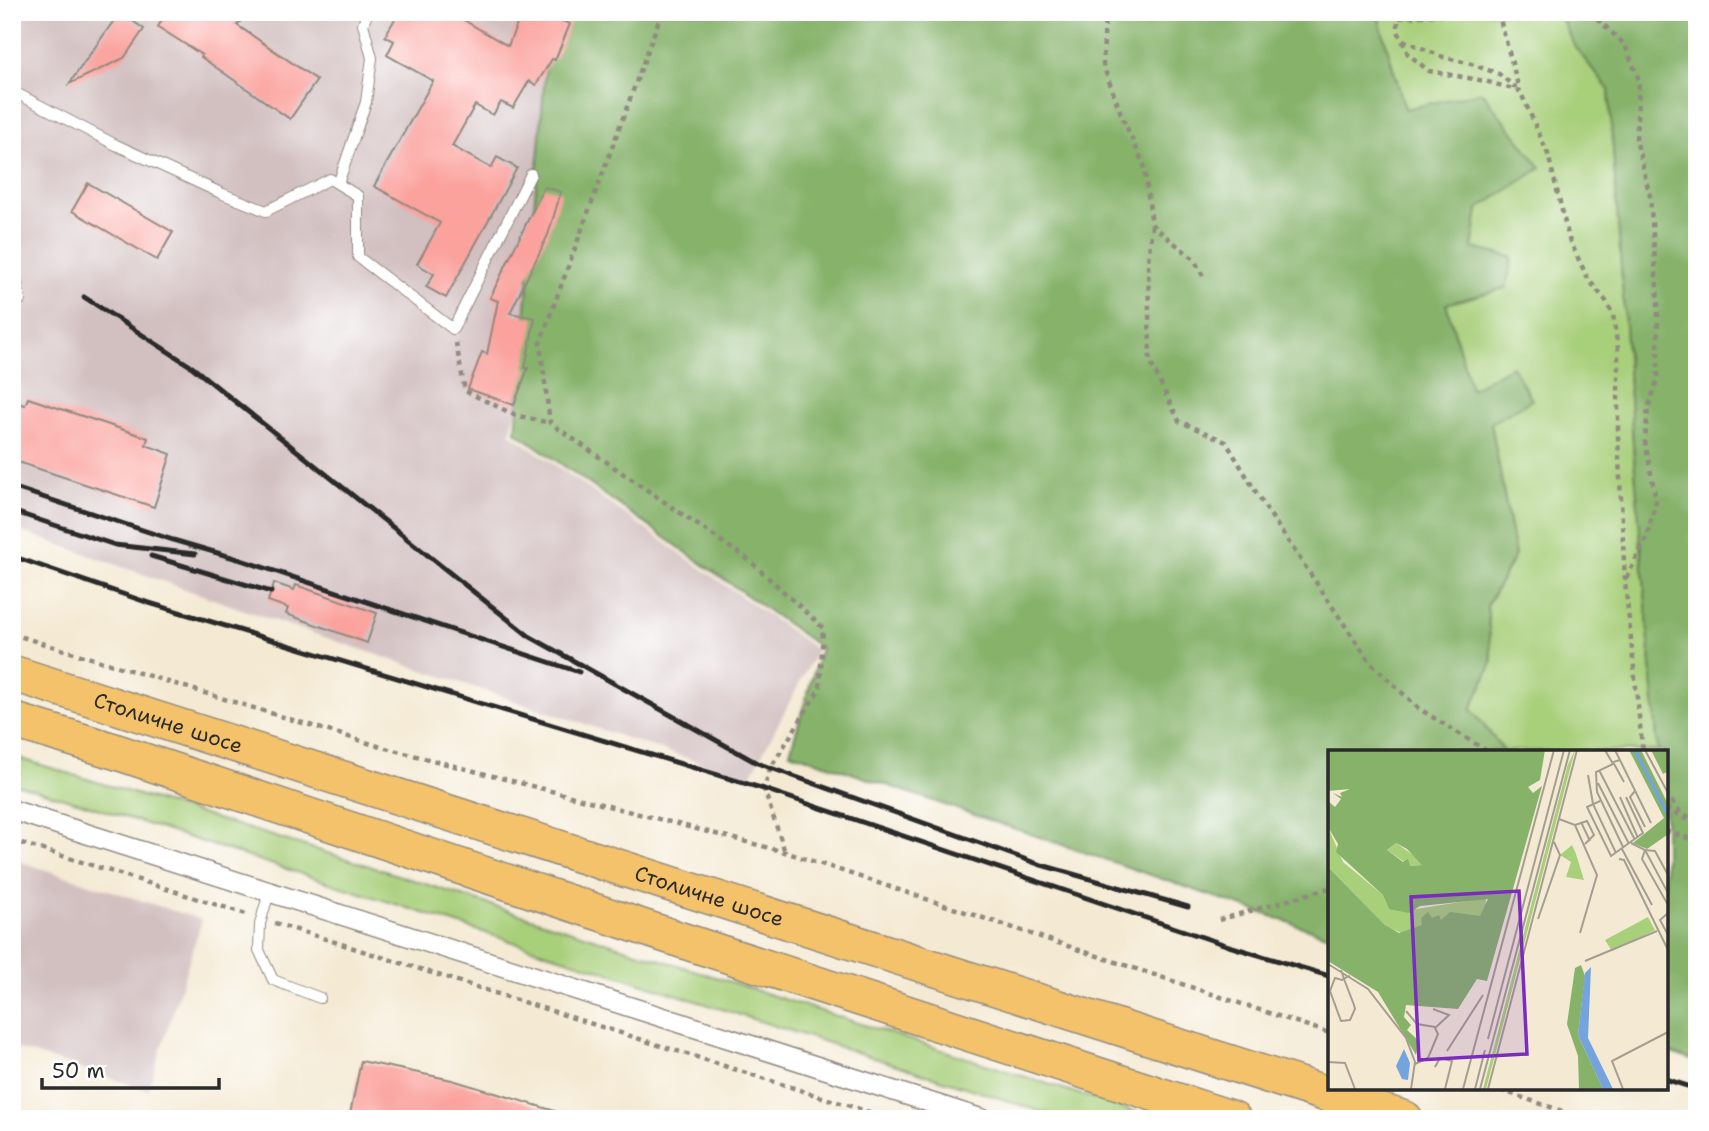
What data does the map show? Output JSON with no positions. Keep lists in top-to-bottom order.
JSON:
{
  "streets": {
    "highway": ["Столичне шосе"]
  },
  "scale_bar": "50 m"
}
